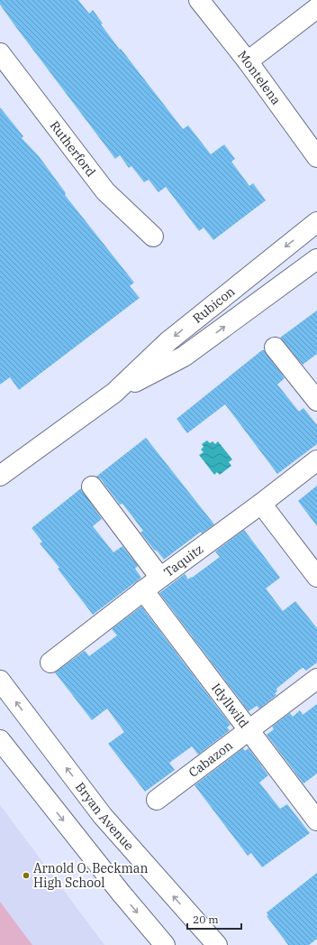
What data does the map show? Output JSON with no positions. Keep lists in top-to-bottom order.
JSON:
{
  "streets": {
    "street": [
      "Montelena",
      "Rutherford",
      "Rubicon",
      "Taquitz",
      "Idyllwild",
      "Cabazon",
      "Bryan Avenue"
    ]
  },
  "crossings": [
    ["Taquitz", "Idyllwild"],
    ["Idyllwild", "Cabazon"]
  ],
  "places": ["Arnold O. Beckman High School"],
  "scale_bar": "20 m"
}
